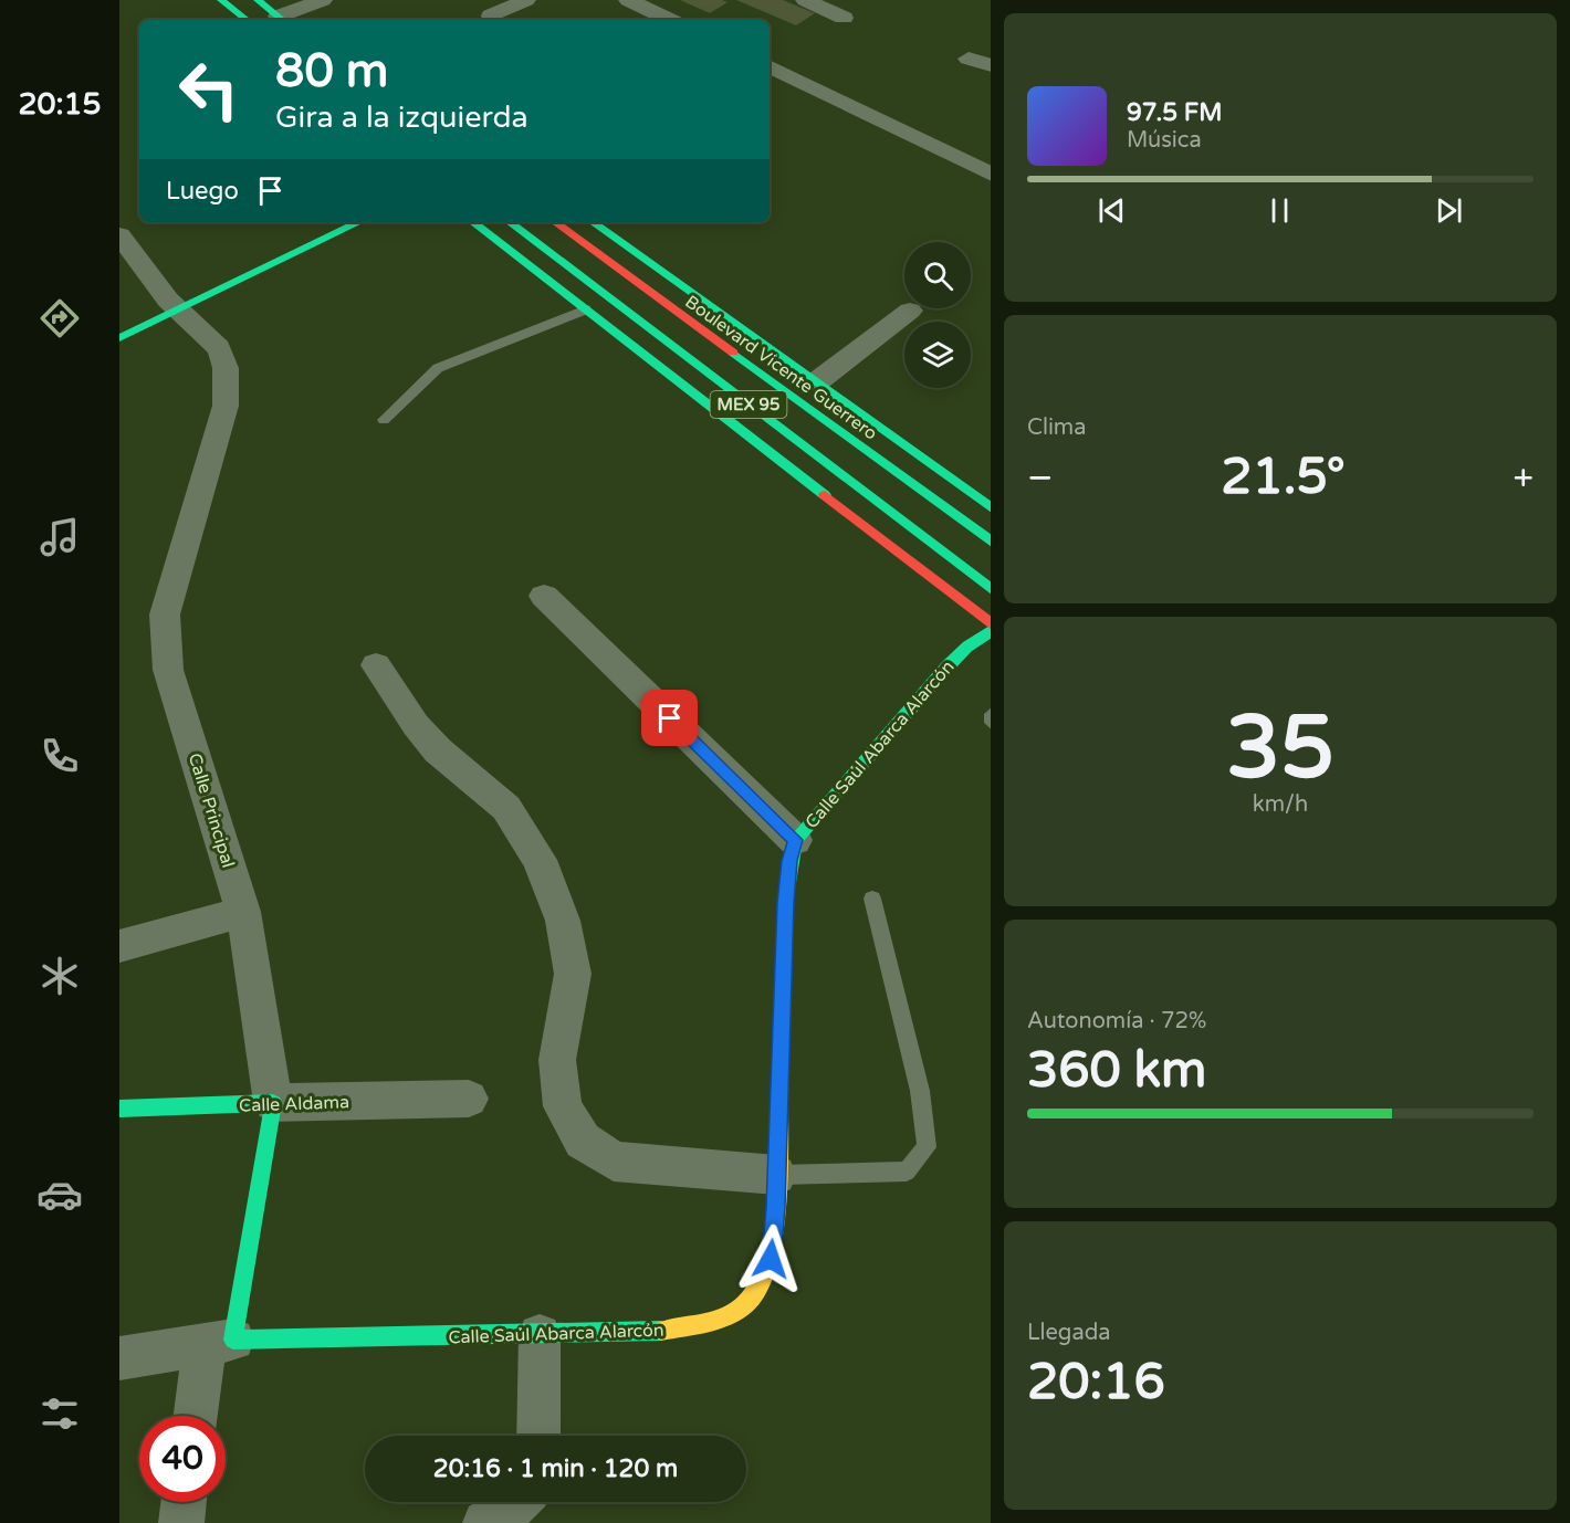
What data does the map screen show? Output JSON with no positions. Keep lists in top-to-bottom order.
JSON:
{
  "streets": {
    "main road": [
      "Boulevard Vicente Guerrero",
      "MEX 95",
      "Calle Saúl Abarca Alarcón",
      "Calle Principal",
      "Calle Aldama"
    ]
  },
  "crossings": [
    ["Calle Saúl Abarca Alarcón", "Calle Principal"],
    ["Calle Principal", "Calle Aldama"]
  ],
  "page": {
    "tabs": "20:15",
    "turn": ["80 m", "Gira a la izquierda"],
    "song": ["97.5 FM", "Música"],
    "then": "Luego",
    "tile": [
      "Clima",
      ["35", "km/h"],
      ["Autonomía · 72%", "360 km"],
      ["Llegada", "20:16"]
    ],
    "heat": ["−", "21.5°", "+"],
    "limit": "40",
    "trip": "20:16 · 1 min · 120 m"
  }
}
